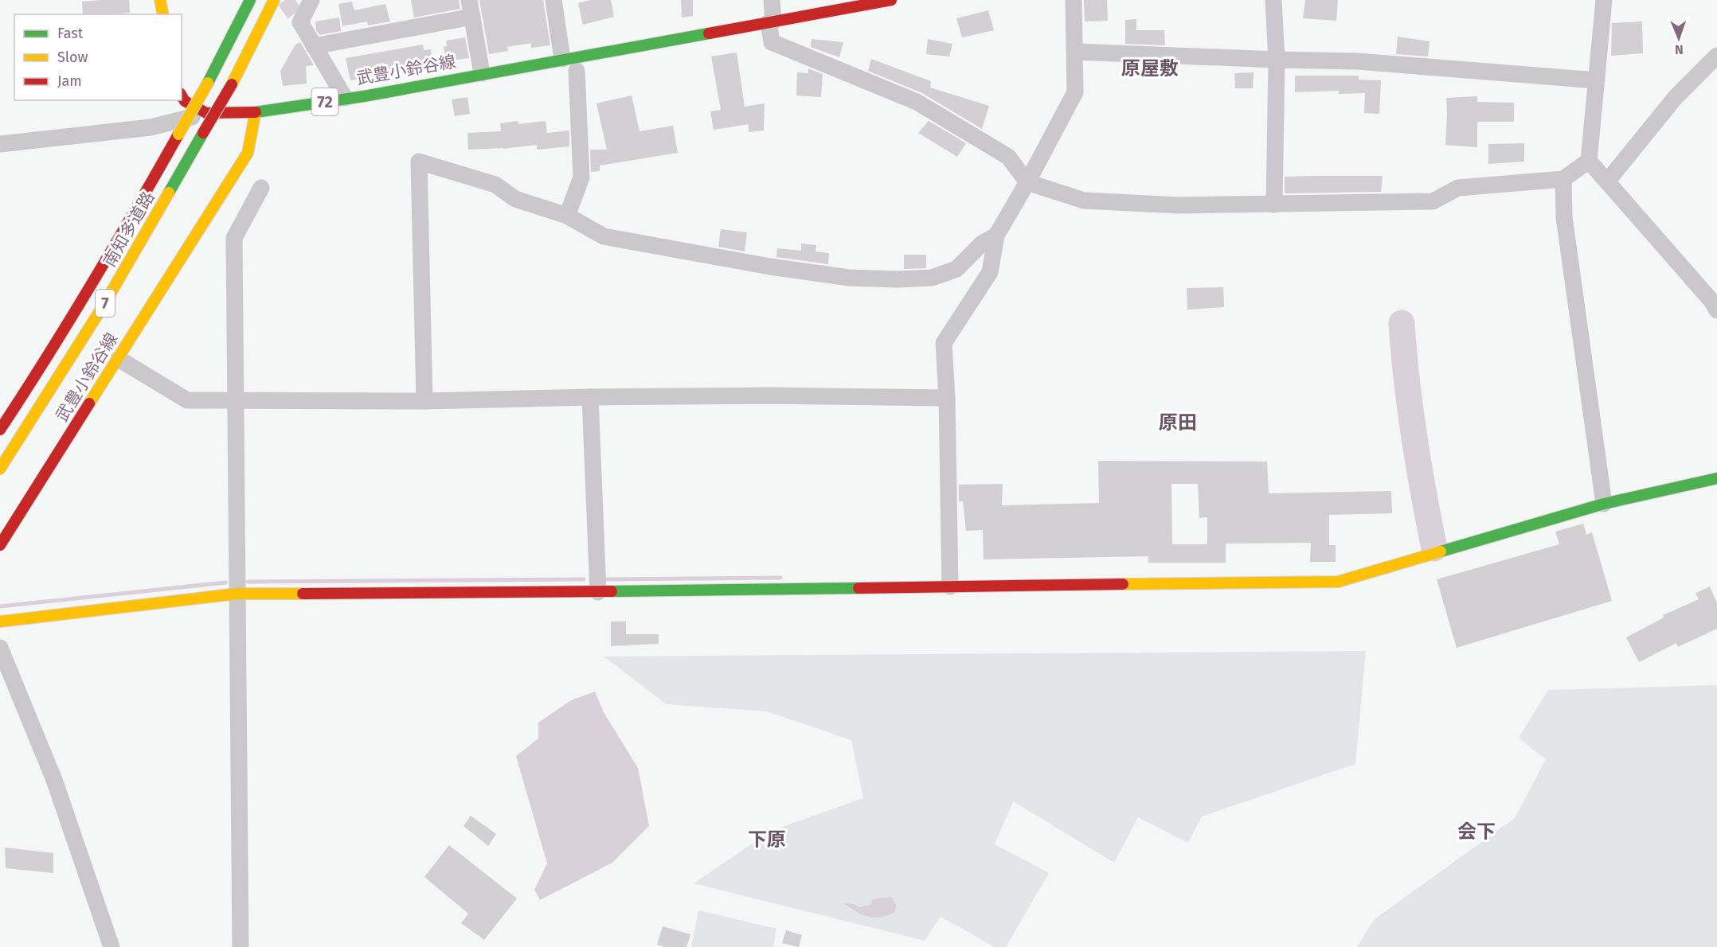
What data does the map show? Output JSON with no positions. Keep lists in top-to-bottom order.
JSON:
{
  "streets": {
    "main road": [
      "武豊小鈴谷線",
      "72",
      "南知多道路",
      "7"
    ]
  },
  "districts": [
    "原屋敷",
    "原田",
    "会下",
    "下原"
  ],
  "legend": ["Fast", "Slow", "Jam"],
  "north": "bottom"
}
